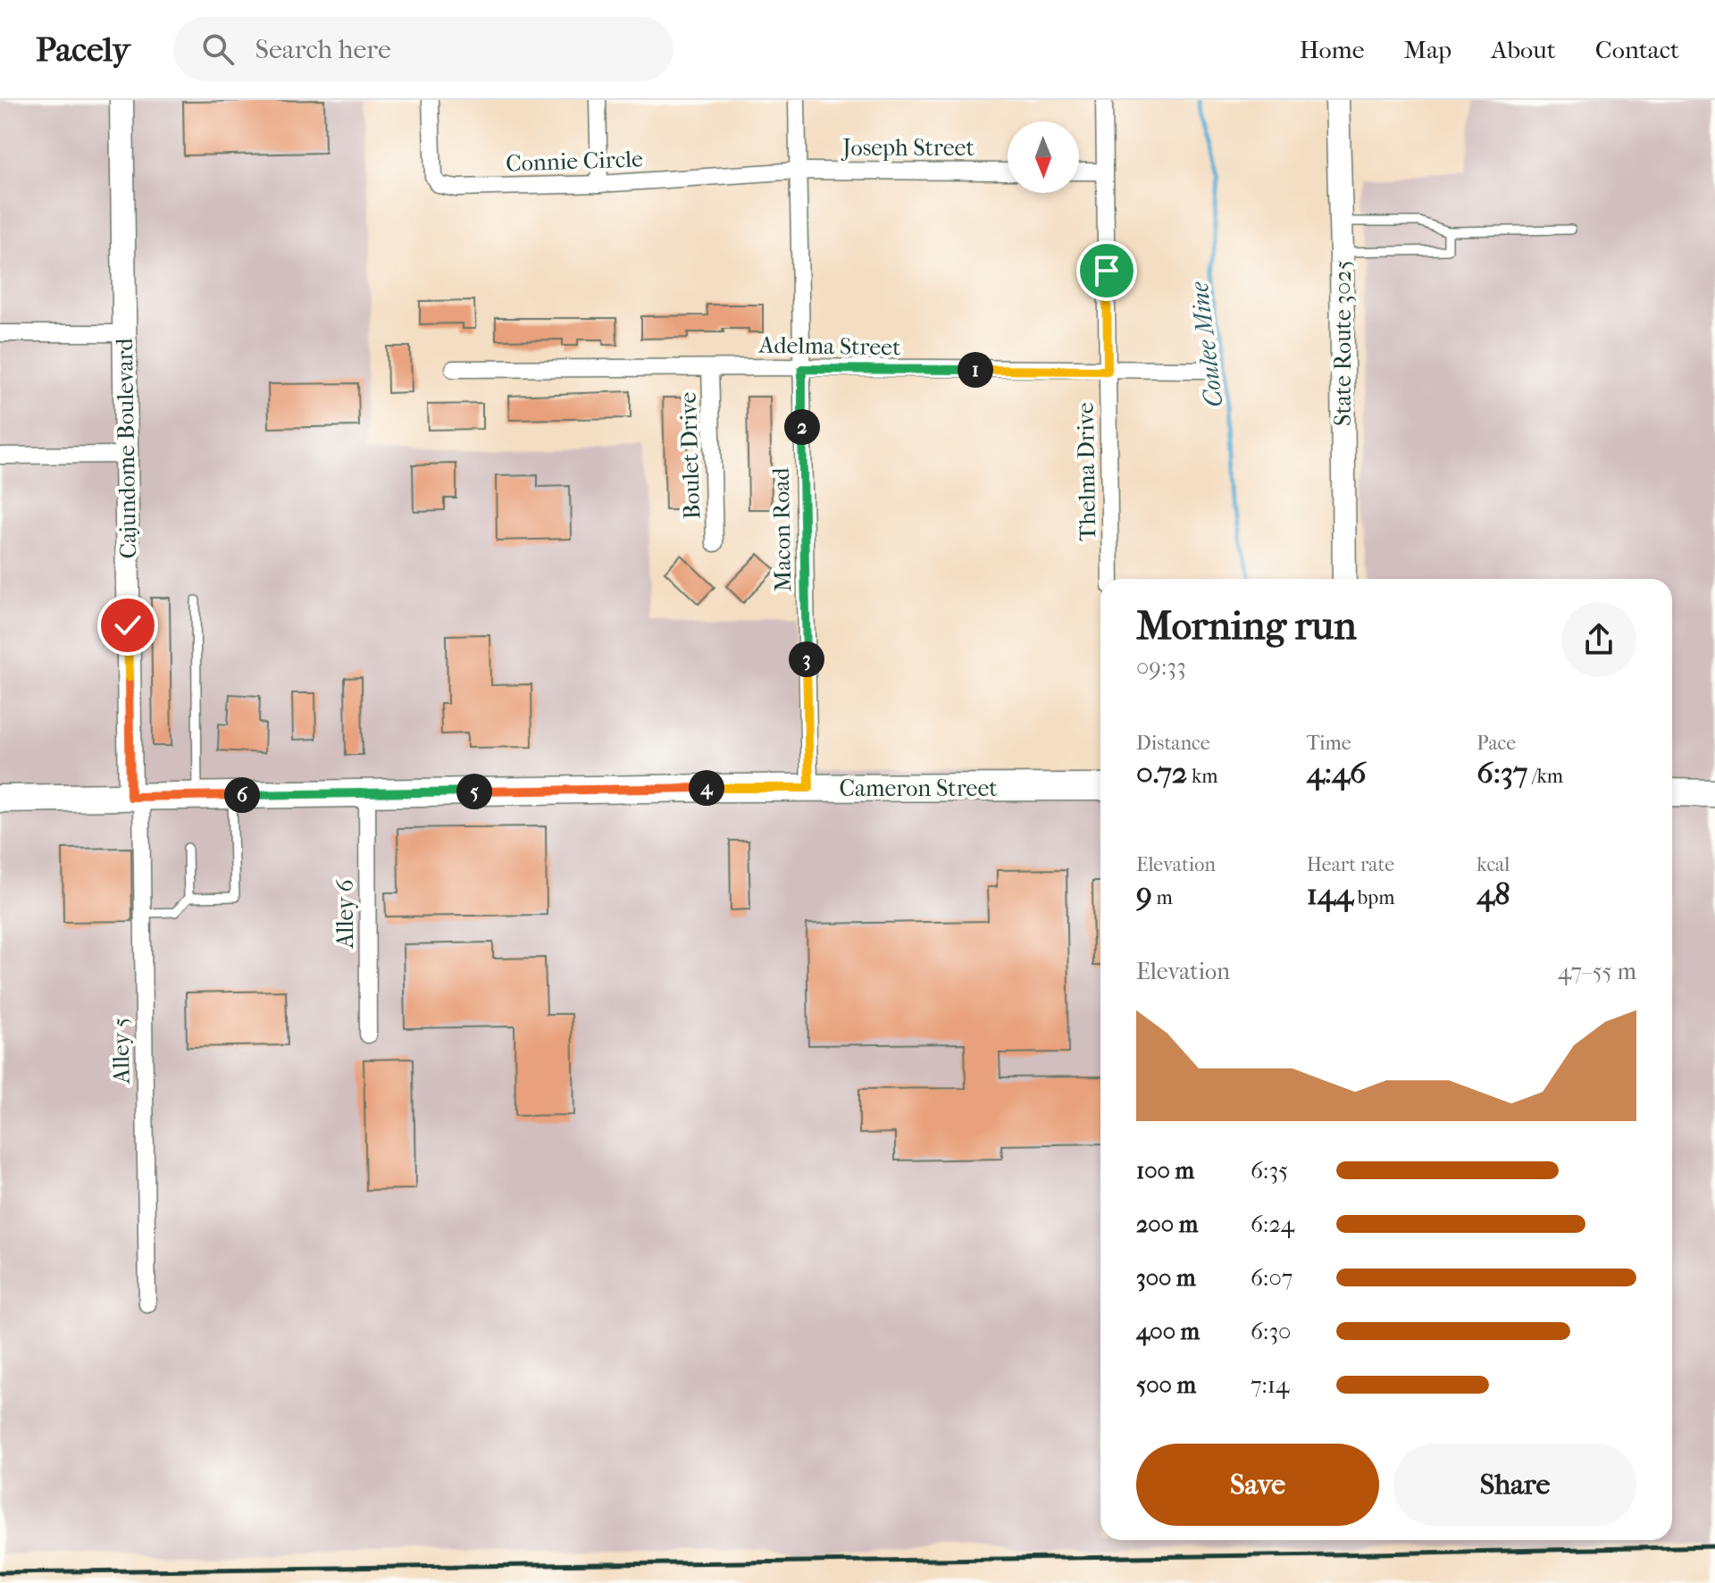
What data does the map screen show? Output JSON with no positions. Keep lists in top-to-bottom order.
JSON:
{
  "streets": {
    "main road": ["Cameron Street"],
    "street": [
      "Joseph Street",
      "Connie Circle",
      "State Route 3025",
      "Adelma Street",
      "Cajundome Boulevard",
      "Boulet Drive",
      "Thelma Drive",
      "Macon Road",
      "Alley 6",
      "Alley 5"
    ]
  },
  "crossings": [
    ["Joseph Street", "Connie Circle"],
    ["Joseph Street", "Macon Road"],
    ["Connie Circle", "Macon Road"],
    ["Adelma Street", "Boulet Drive"],
    ["Adelma Street", "Thelma Drive"],
    ["Adelma Street", "Macon Road"],
    ["Cajundome Boulevard", "Cameron Street"],
    ["Cajundome Boulevard", "Alley 5"],
    ["Macon Road", "Cameron Street"],
    ["Cameron Street", "Alley 6"],
    ["Cameron Street", "Alley 5"]
  ],
  "water": ["Coulee Mine"],
  "north": "bottom",
  "page": {
    "header": "Pacely",
    "search": "Search here",
    "nav": [
      "Home",
      "Map",
      "About",
      "Contact"
    ],
    "pins": [
      "1",
      "2",
      "3",
      "4",
      "5",
      "6"
    ],
    "heading": ["Morning run", "09:33"],
    "stats": [
      ["Distance", "0.72 km"],
      ["Time", "4:46"],
      ["Pace", "6:37 /km"],
      ["Elevation", "9 m"],
      ["Heart rate", "144 bpm"],
      ["kcal", "48"]
    ],
    "chart": ["Elevation", "47–55 m"],
    "list": [
      {
        "name": "100 m",
        "note": "6:35"
      },
      {
        "name": "200 m",
        "note": "6:24"
      },
      {
        "name": "300 m",
        "note": "6:07"
      },
      {
        "name": "400 m",
        "note": "6:30"
      },
      {
        "name": "500 m",
        "note": "7:14"
      }
    ],
    "buttons": ["Save", "Share"]
  }
}
